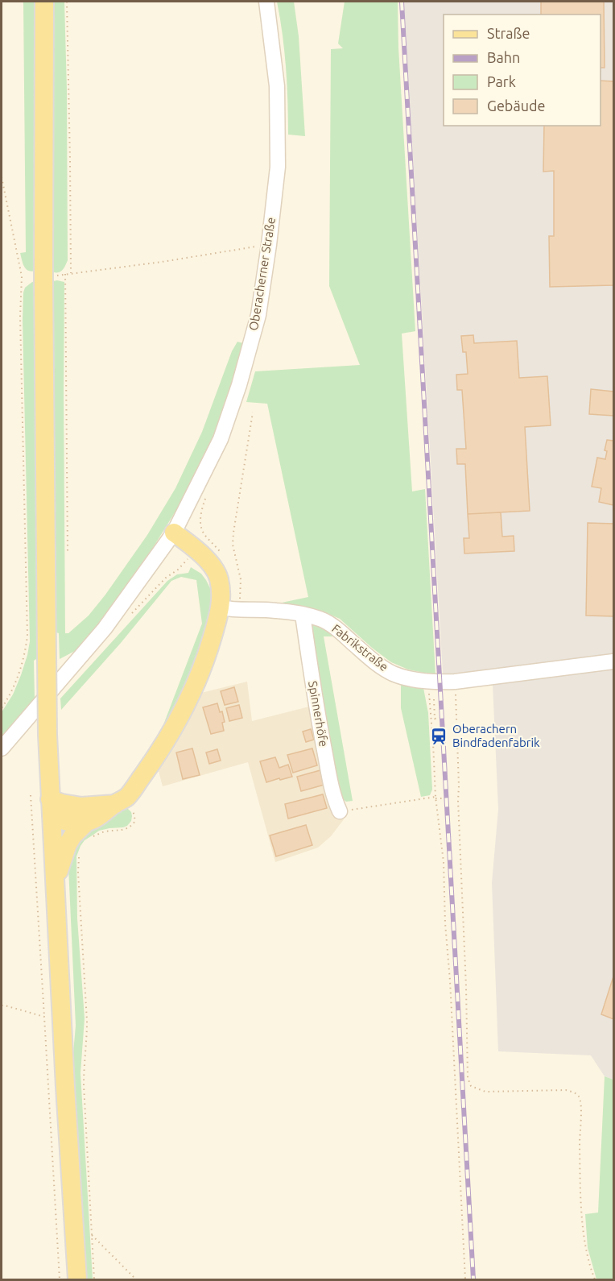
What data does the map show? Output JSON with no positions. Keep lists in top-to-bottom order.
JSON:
{
  "streets": {
    "street": ["Oberacherner Straße", "Fabrikstraße", "Spinnerhöfe"]
  },
  "crossings": [
    ["Fabrikstraße", "Spinnerhöfe"]
  ],
  "places": {
    "station": ["Oberachern Bindfadenfabrik"]
  },
  "legend": [
    "Straße",
    "Bahn",
    "Park",
    "Gebäude"
  ]
}
